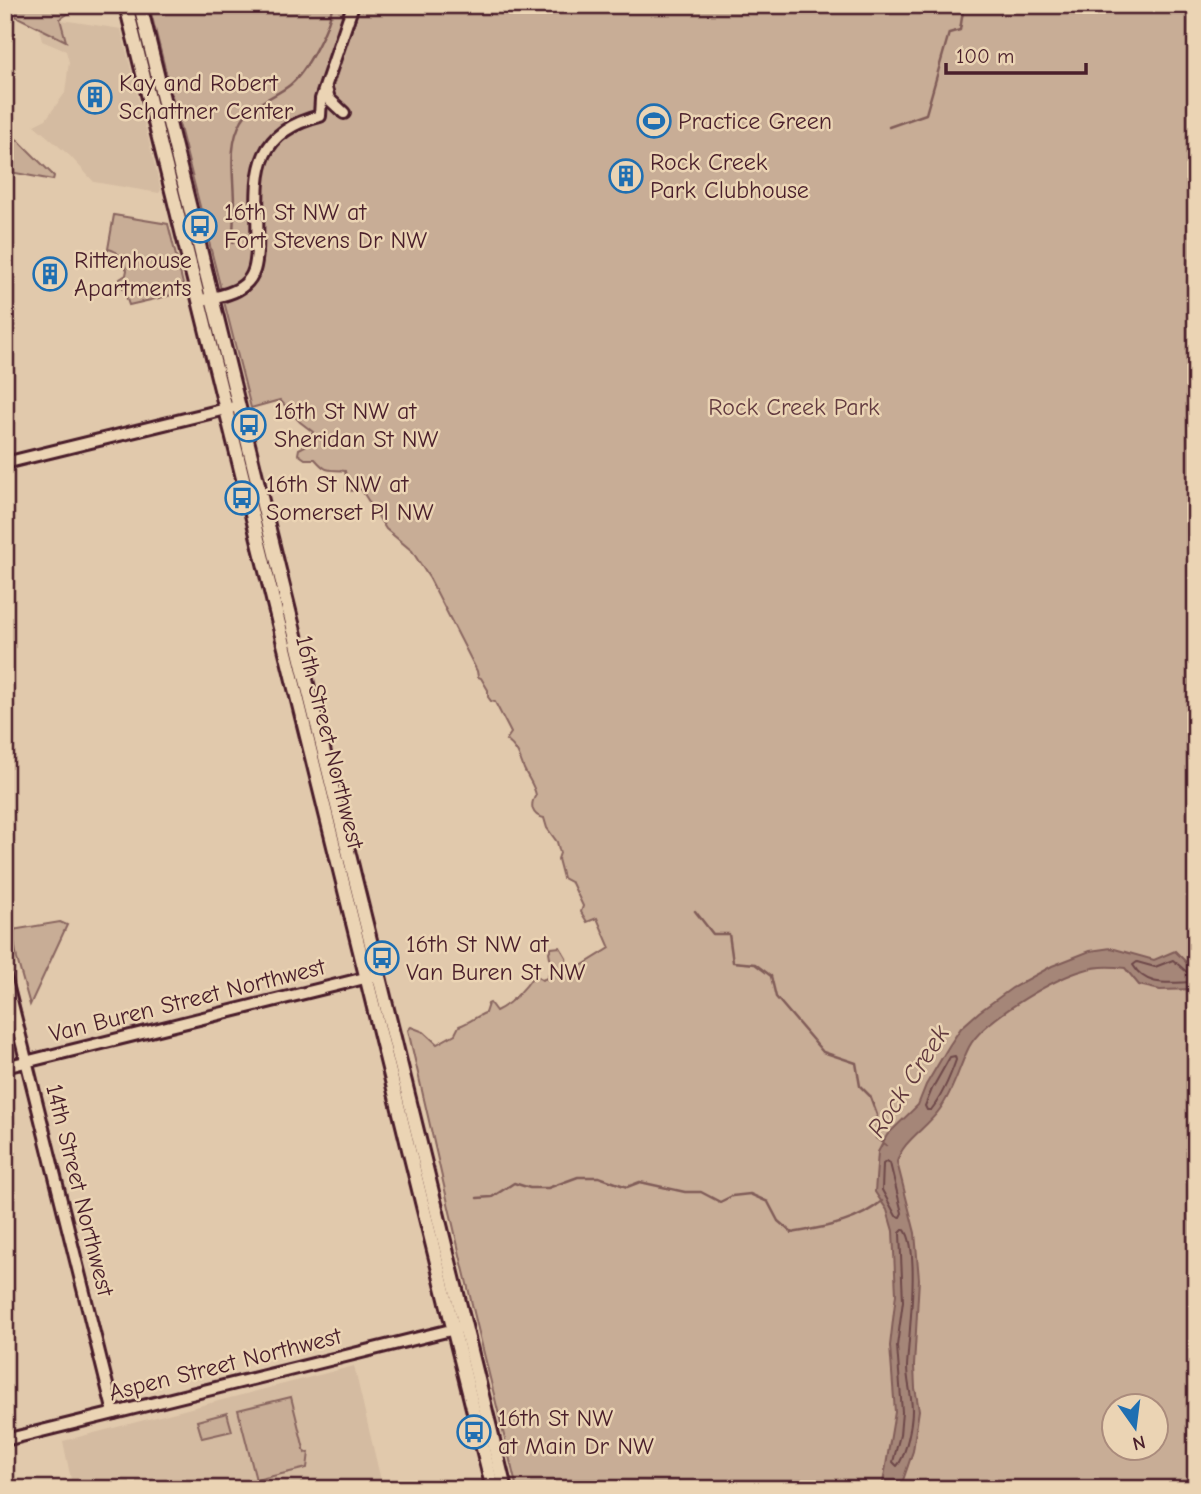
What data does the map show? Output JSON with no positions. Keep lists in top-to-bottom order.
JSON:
{
  "streets": {
    "main road": ["16th Street Northwest"],
    "street": ["Van Buren Street Northwest", "14th Street Northwest", "Aspen Street Northwest"]
  },
  "crossings": [
    ["16th Street Northwest", "Van Buren Street Northwest"],
    ["16th Street Northwest", "Aspen Street Northwest"],
    ["Van Buren Street Northwest", "14th Street Northwest"],
    ["14th Street Northwest", "Aspen Street Northwest"]
  ],
  "water": ["Rock Creek"],
  "parks": ["Rock Creek Park"],
  "places": {
    "building": ["Kay and Robert Schattner Center", "Rock Creek Park Clubhouse", "Rittenhouse Apartments"],
    "sports": ["Practice Green"],
    "bus stop": [
      "16th St NW at Fort Stevens Dr NW",
      "16th St NW at Sheridan St NW",
      "16th St NW at Somerset Pl NW",
      "16th St NW at Van Buren St NW",
      "16th St NW at Main Dr NW"
    ]
  },
  "scale_bar": "100 m",
  "north": "bottom"
}
